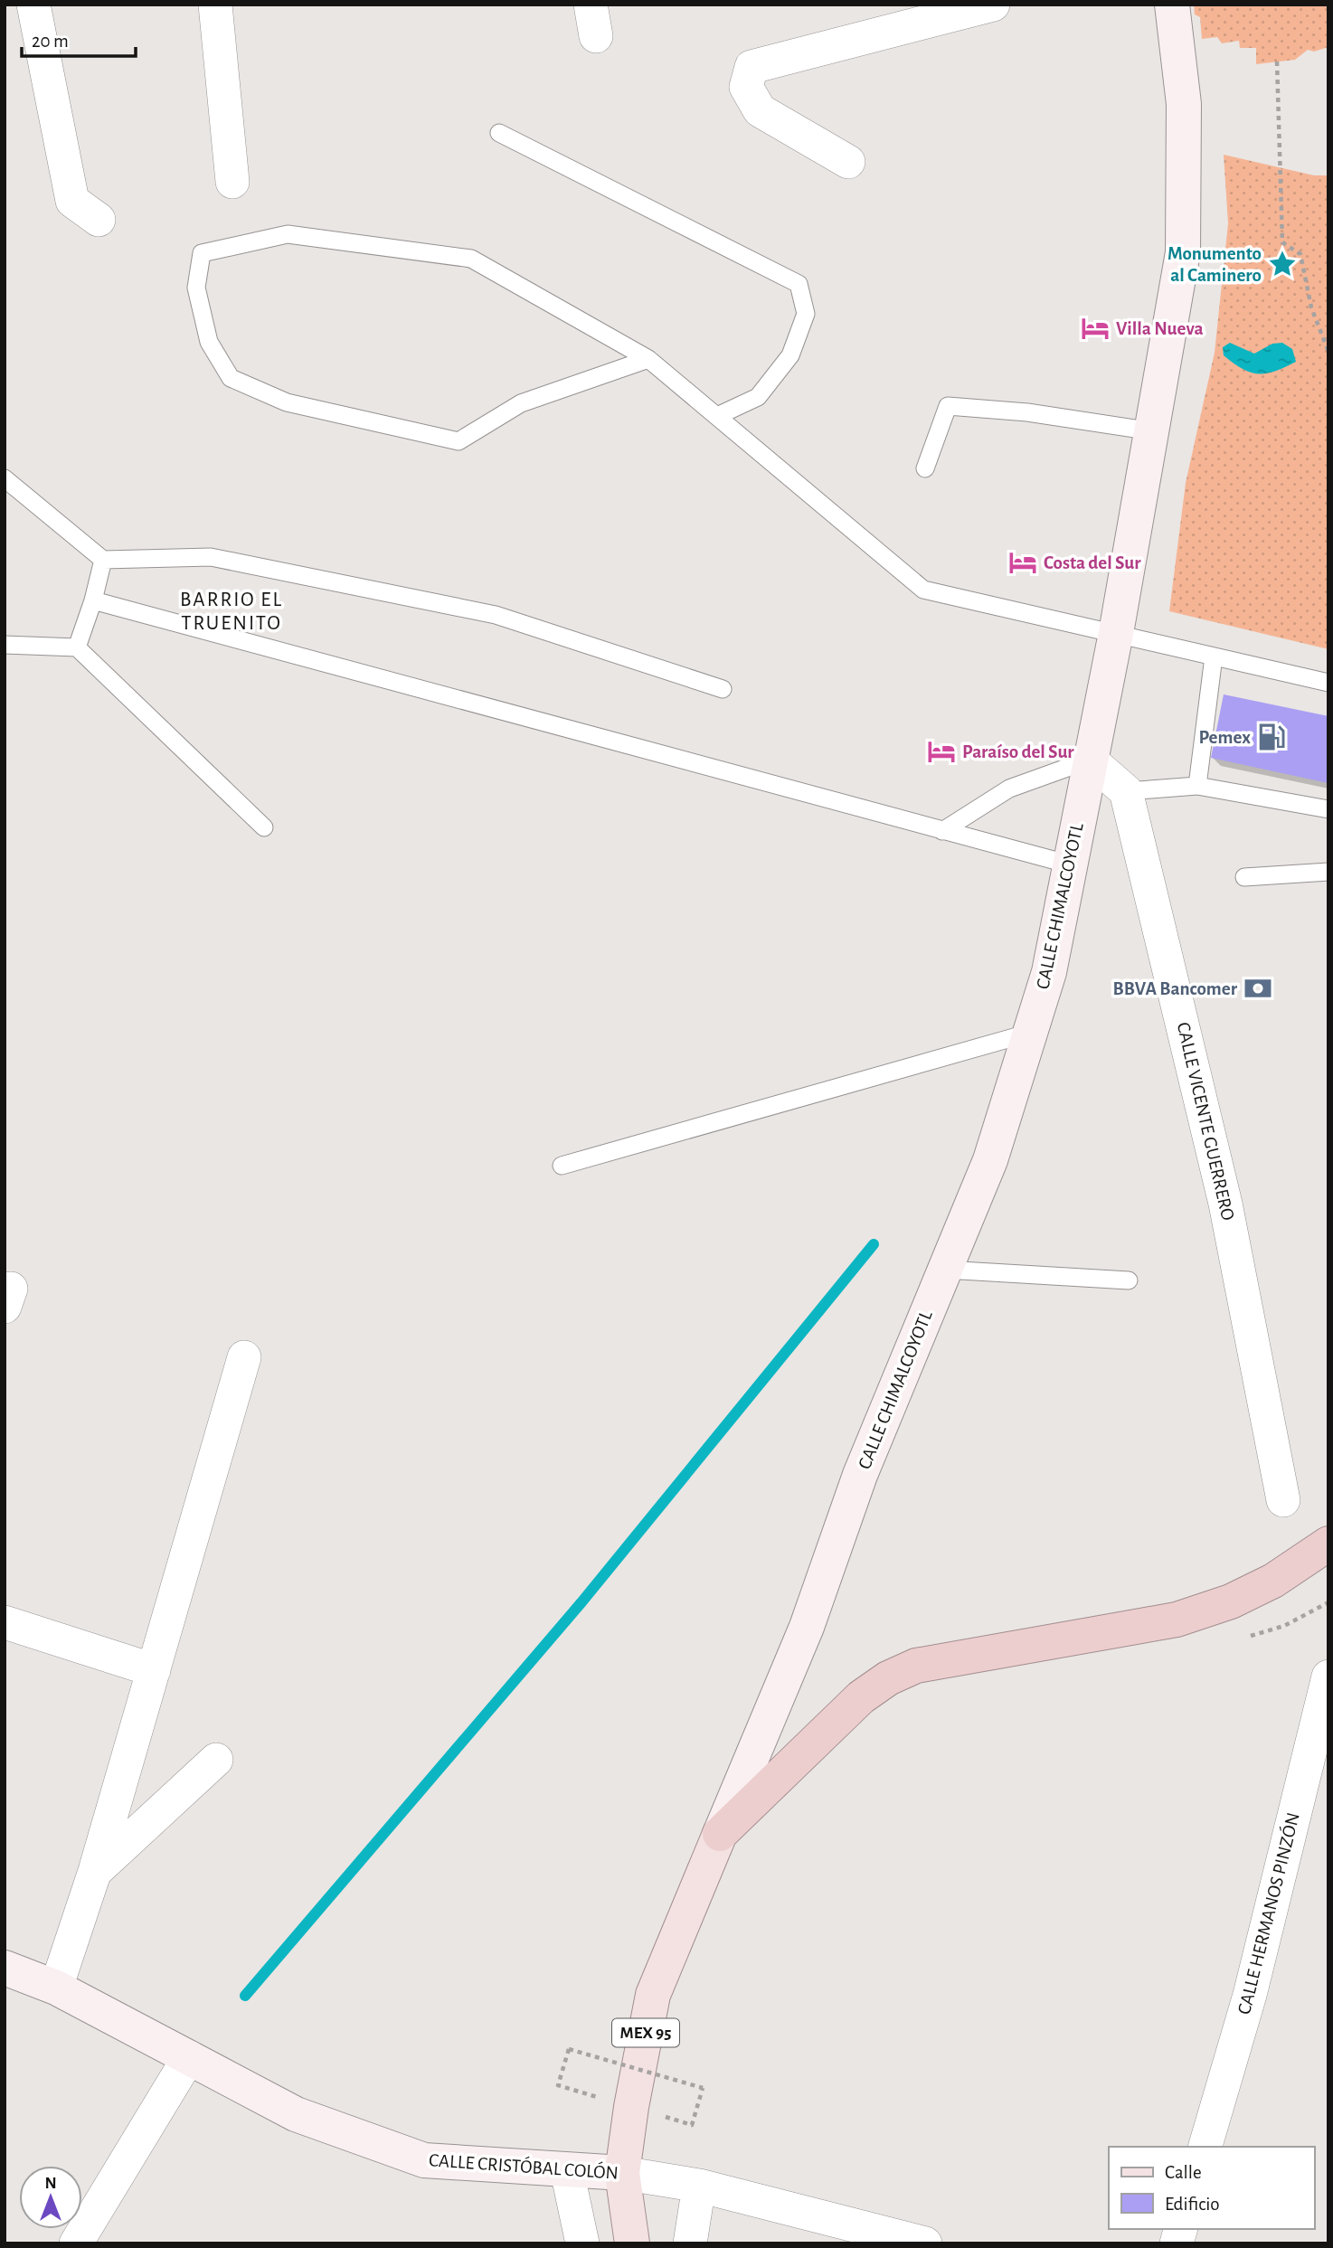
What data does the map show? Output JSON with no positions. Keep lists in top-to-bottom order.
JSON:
{
  "streets": {
    "main road": ["CALLE CHIMALCOYOTL", "MEX 95", "CALLE CRISTÓBAL COLÓN"],
    "street": ["CALLE VICENTE GUERRERO", "CALLE HERMANOS PINZÓN"]
  },
  "crossings": [
    ["CALLE CHIMALCOYOTL", "MEX 95"],
    ["MEX 95", "CALLE CRISTÓBAL COLÓN"]
  ],
  "districts": ["BARRIO EL TRUENITO"],
  "places": {
    "place": ["Monumento al Caminero"],
    "hotel": ["Villa Nueva", "Costa del Sur", "Paraíso del Sur"],
    "fuel station": ["Pemex"],
    "bank": ["BBVA Bancomer"]
  },
  "legend": ["Calle", "Edificio"],
  "scale_bar": "20 m",
  "north": "top"
}
